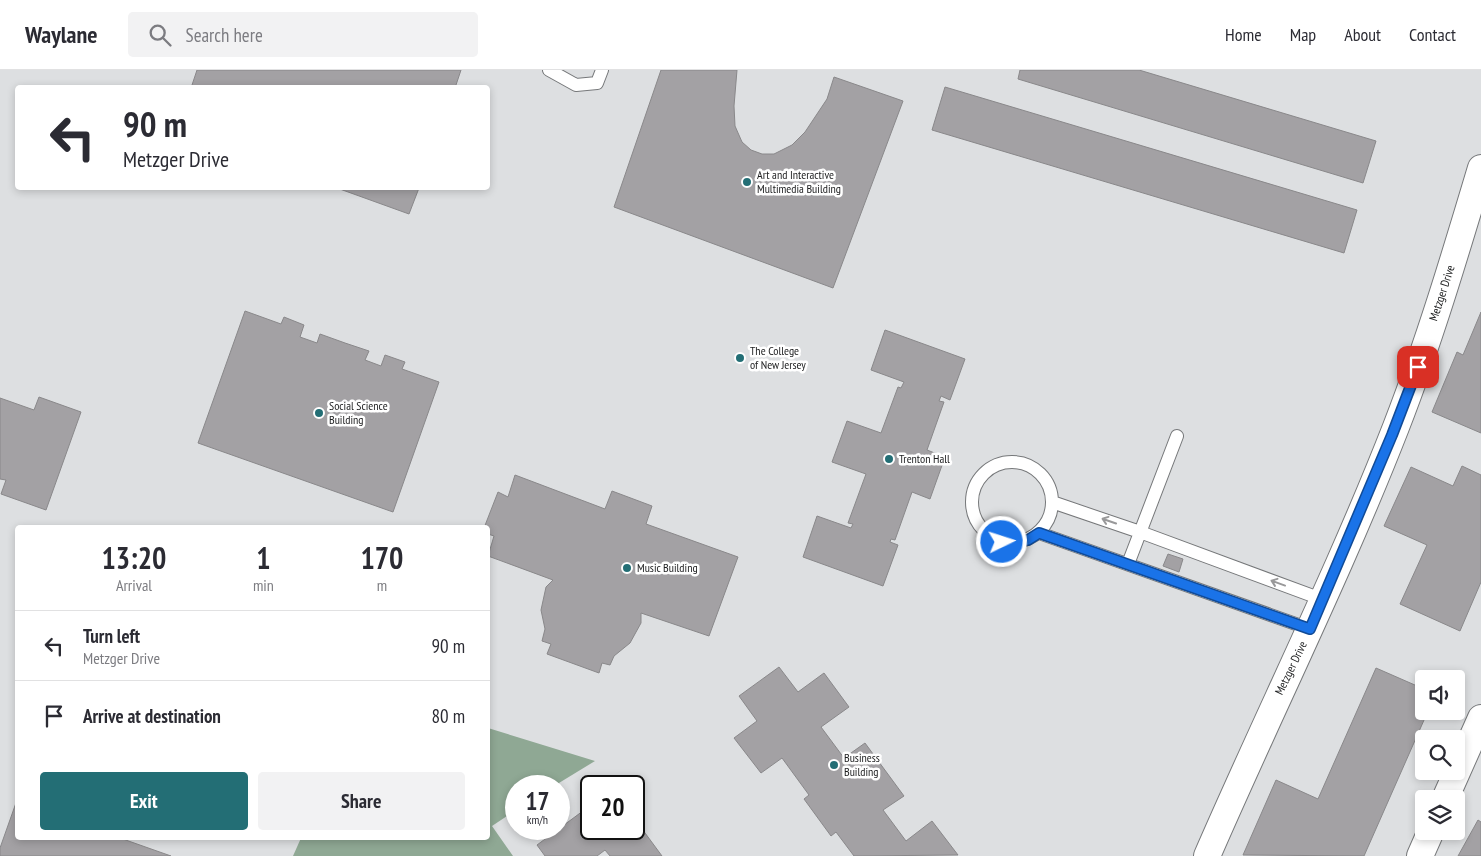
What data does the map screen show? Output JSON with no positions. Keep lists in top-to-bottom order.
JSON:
{
  "streets": {
    "street": ["Metzger Drive"]
  },
  "places": [
    "Art and Interactive Multimedia Building",
    "The College of New Jersey",
    "Social Science Building",
    "Trenton Hall",
    "Music Building",
    "Business Building"
  ],
  "page": {
    "header": "Waylane",
    "search": "Search here",
    "nav": [
      "Home",
      "Map",
      "About",
      "Contact"
    ],
    "turn": ["90 m", "Metzger Drive"],
    "eta": [
      "13:20",
      "Arrival",
      "1",
      "min",
      "170",
      "m"
    ],
    "list": [
      {
        "name": "Turn left",
        "note": "Metzger Drive",
        "value": "90 m"
      },
      {
        "name": "Arrive at destination",
        "value": "80 m"
      }
    ],
    "buttons": ["Exit", "Share"],
    "speed": "17 km/h",
    "limit": "20"
  }
}
